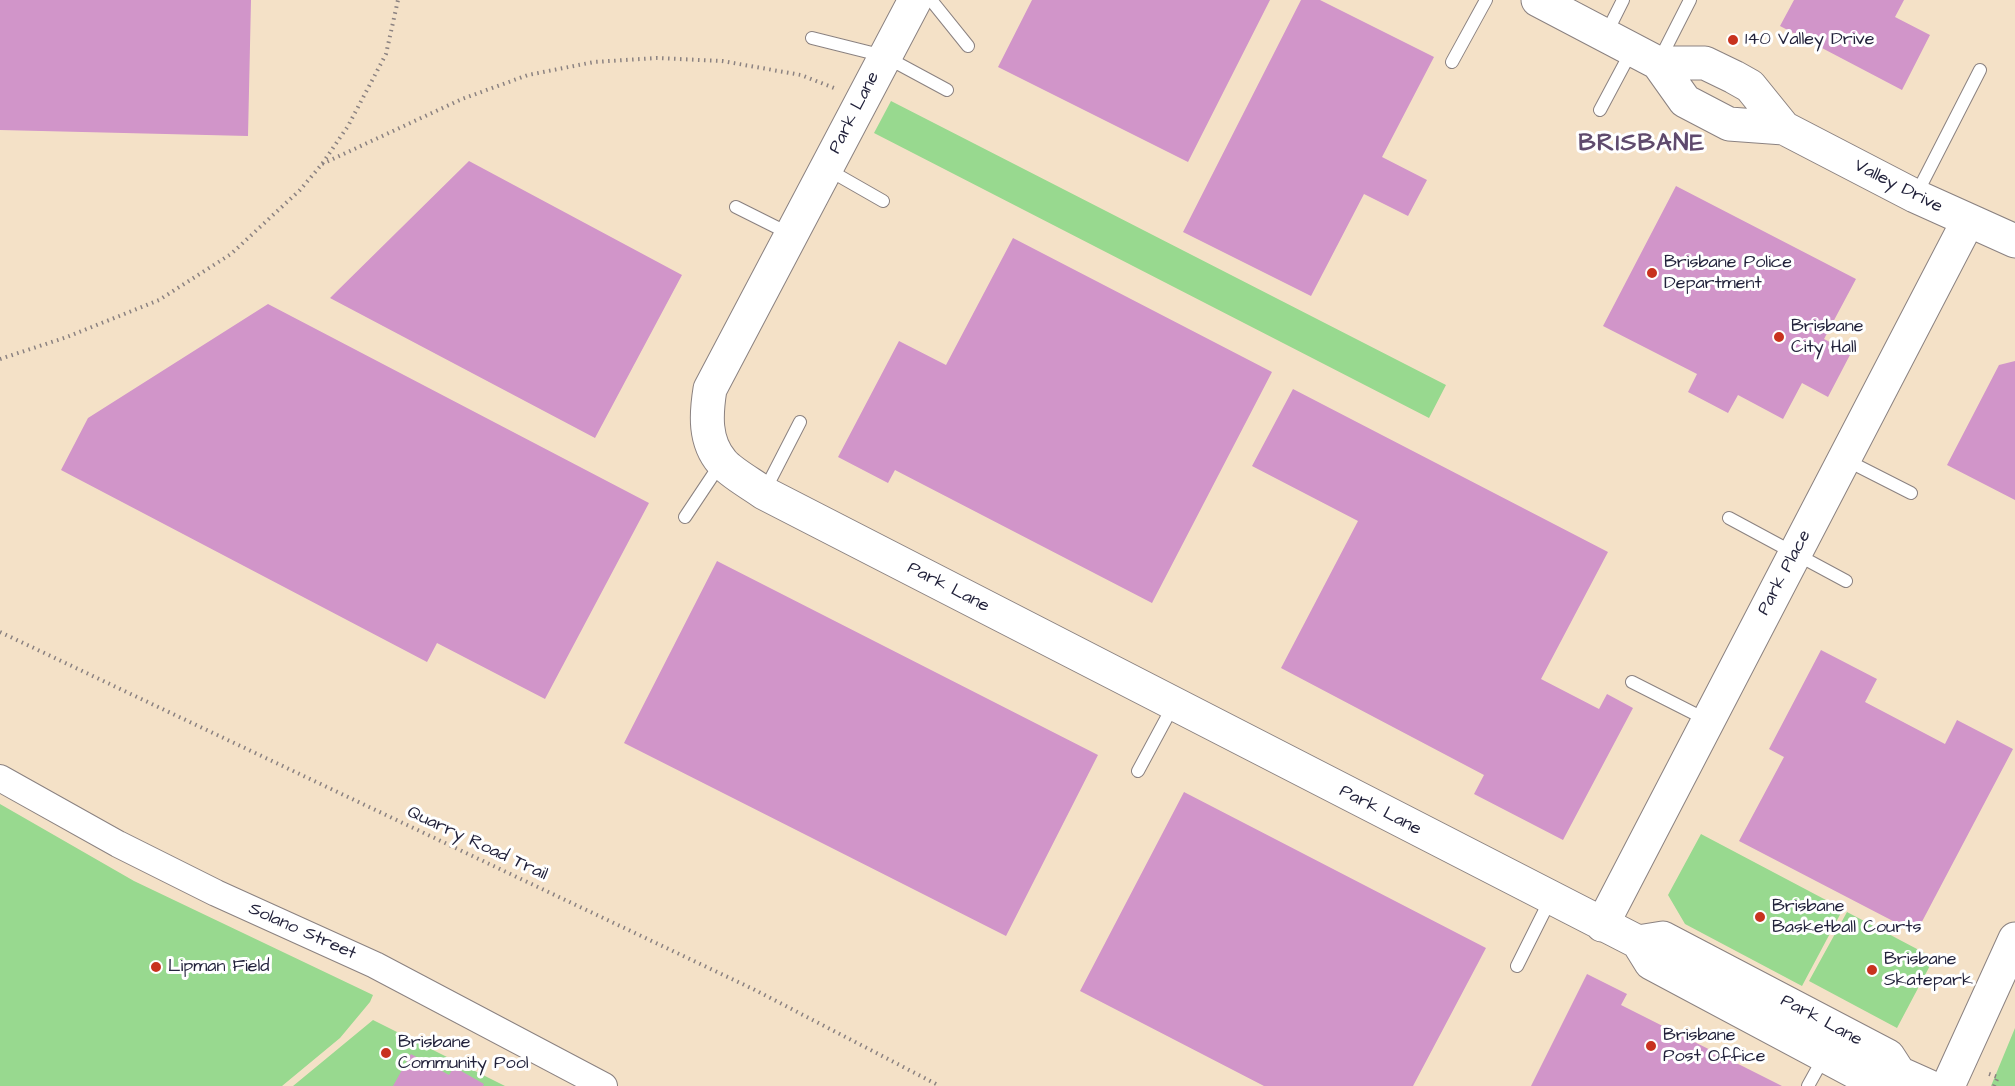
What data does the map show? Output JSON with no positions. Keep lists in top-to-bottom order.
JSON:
{
  "streets": {
    "street": [
      "Park Lane",
      "Valley Drive",
      "Park Place",
      "Solano Street"
    ],
    "path": ["Quarry Road Trail"]
  },
  "crossings": [
    ["Park Lane", "Park Place"],
    ["Valley Drive", "Park Place"]
  ],
  "districts": ["BRISBANE"],
  "places": [
    "140 Valley Drive",
    "Brisbane Police Department",
    "Brisbane City Hall",
    "Brisbane Basketball Courts",
    "Lipman Field",
    "Brisbane Skatepark",
    "Brisbane Post Office",
    "Brisbane Community Pool"
  ]
}
